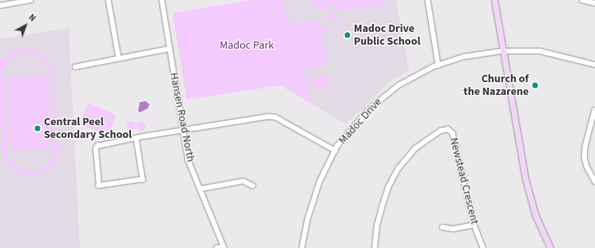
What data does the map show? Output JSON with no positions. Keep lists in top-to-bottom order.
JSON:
{
  "streets": {
    "street": ["Hansen Road North", "Madoc Drive", "Newstead Crescent"]
  },
  "parks": ["Madoc Park"],
  "places": ["Madoc Drive Public School", "Church of the Nazarene", "Central Peel Secondary School"],
  "north": "top right"
}
